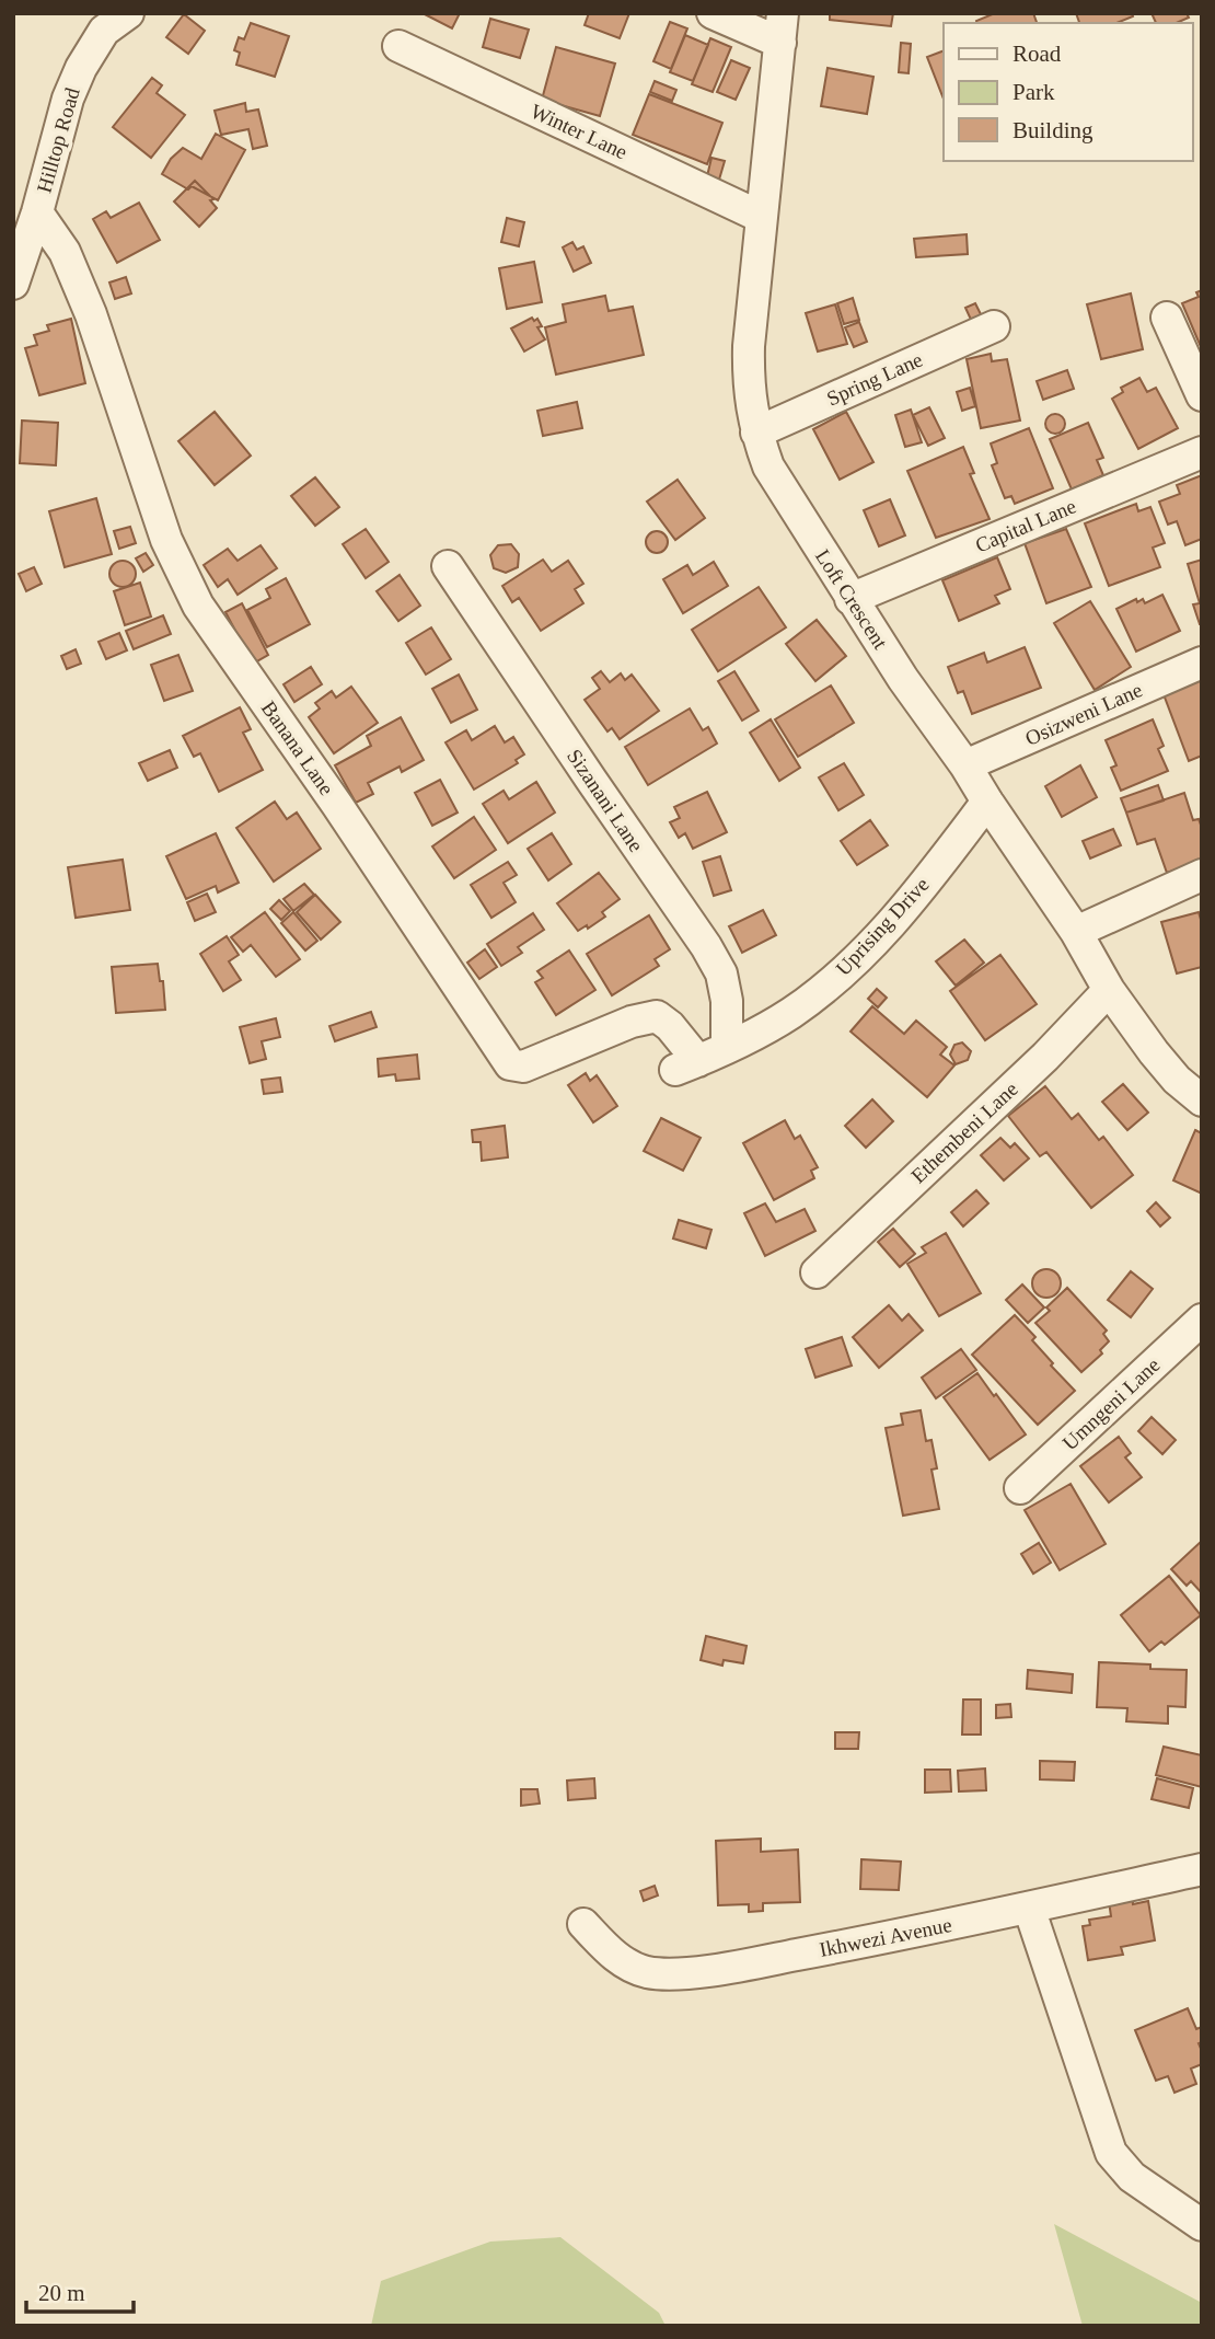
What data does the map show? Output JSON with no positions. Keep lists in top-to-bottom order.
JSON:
{
  "streets": {
    "street": [
      "Winter Lane",
      "Hilltop Road",
      "Spring Lane",
      "Capital Lane",
      "Loft Crescent",
      "Osizweni Lane",
      "Banana Lane",
      "Sizanani Lane",
      "Uprising Drive",
      "Ethembeni Lane",
      "Umngeni Lane",
      "Ikhwezi Avenue"
    ]
  },
  "crossings": [
    ["Winter Lane", "Loft Crescent"],
    ["Hilltop Road", "Banana Lane"],
    ["Spring Lane", "Loft Crescent"],
    ["Capital Lane", "Loft Crescent"],
    ["Loft Crescent", "Osizweni Lane"],
    ["Loft Crescent", "Uprising Drive"],
    ["Loft Crescent", "Ethembeni Lane"],
    ["Banana Lane", "Uprising Drive"],
    ["Sizanani Lane", "Uprising Drive"]
  ],
  "legend": ["Road", "Park", "Building"],
  "scale_bar": "20 m"
}
